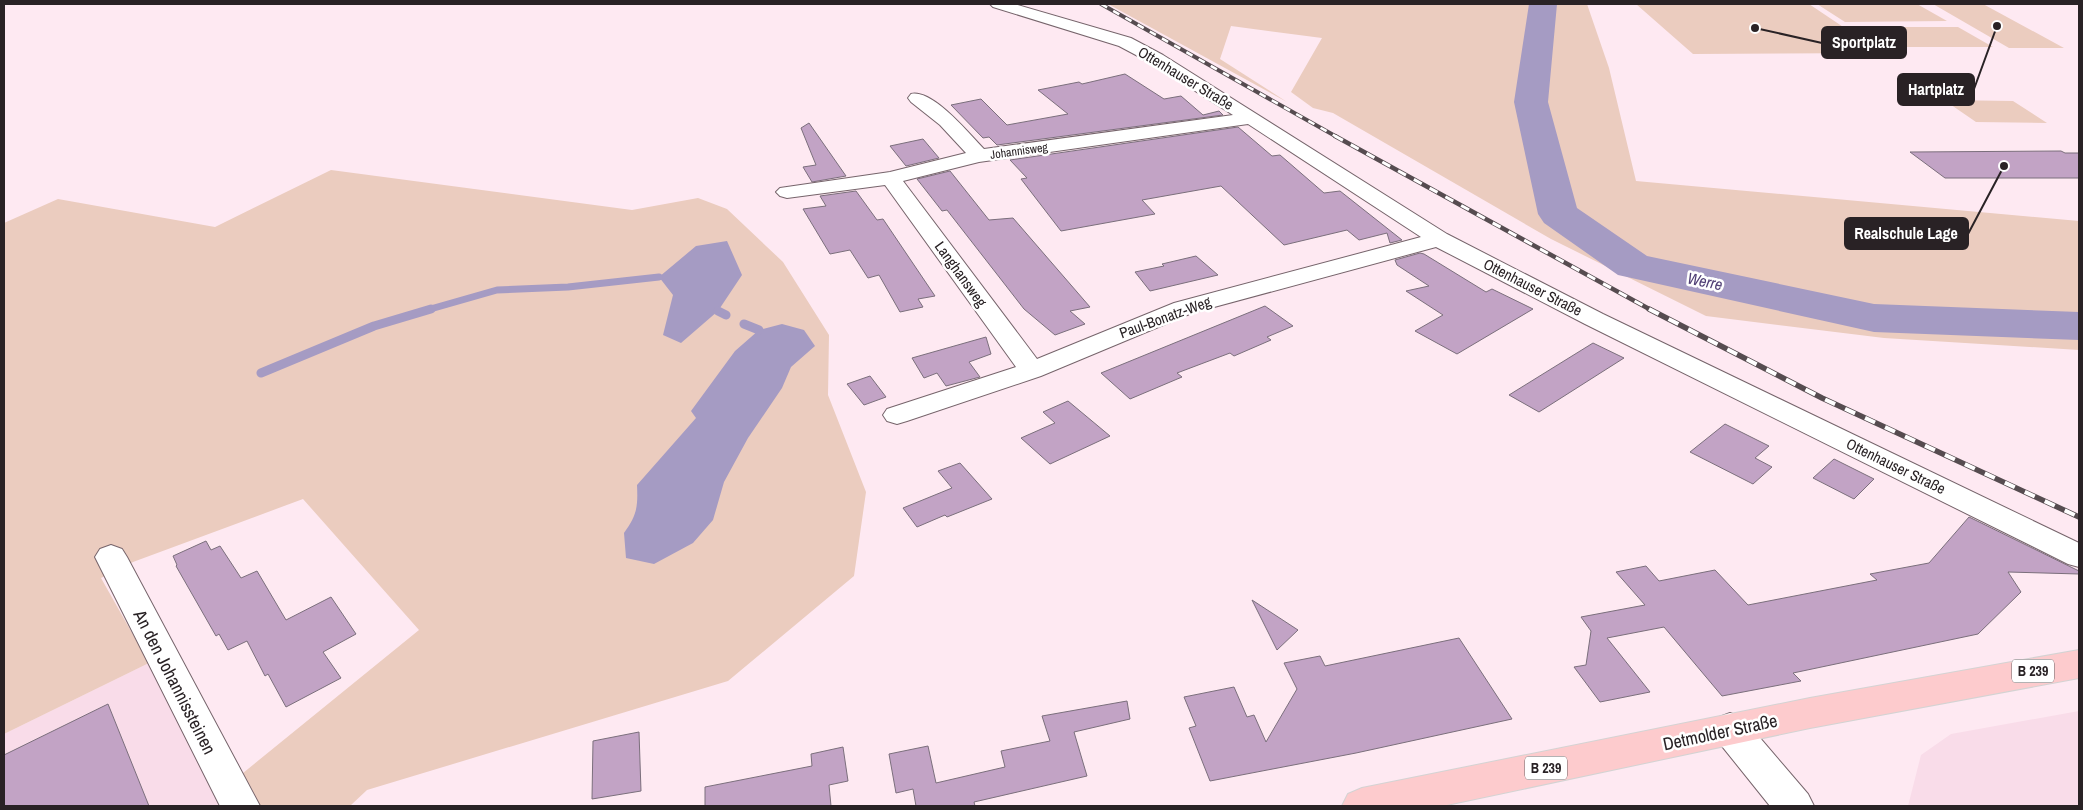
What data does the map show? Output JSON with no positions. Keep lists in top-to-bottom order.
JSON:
{
  "streets": {
    "main road": ["B 239", "Detmolder Straße"],
    "street": [
      "Ottenhauser Straße",
      "Johannisweg",
      "Langhansweg",
      "Paul-Bonatz-Weg",
      "An den Johannissteinen"
    ]
  },
  "crossings": [
    ["Ottenhauser Straße", "Johannisweg"],
    ["Ottenhauser Straße", "Paul-Bonatz-Weg"],
    ["Johannisweg", "Langhansweg"],
    ["Langhansweg", "Paul-Bonatz-Weg"]
  ],
  "water": ["Werre"],
  "places": ["Hartplatz", "Sportplatz", "Realschule Lage"]
}
